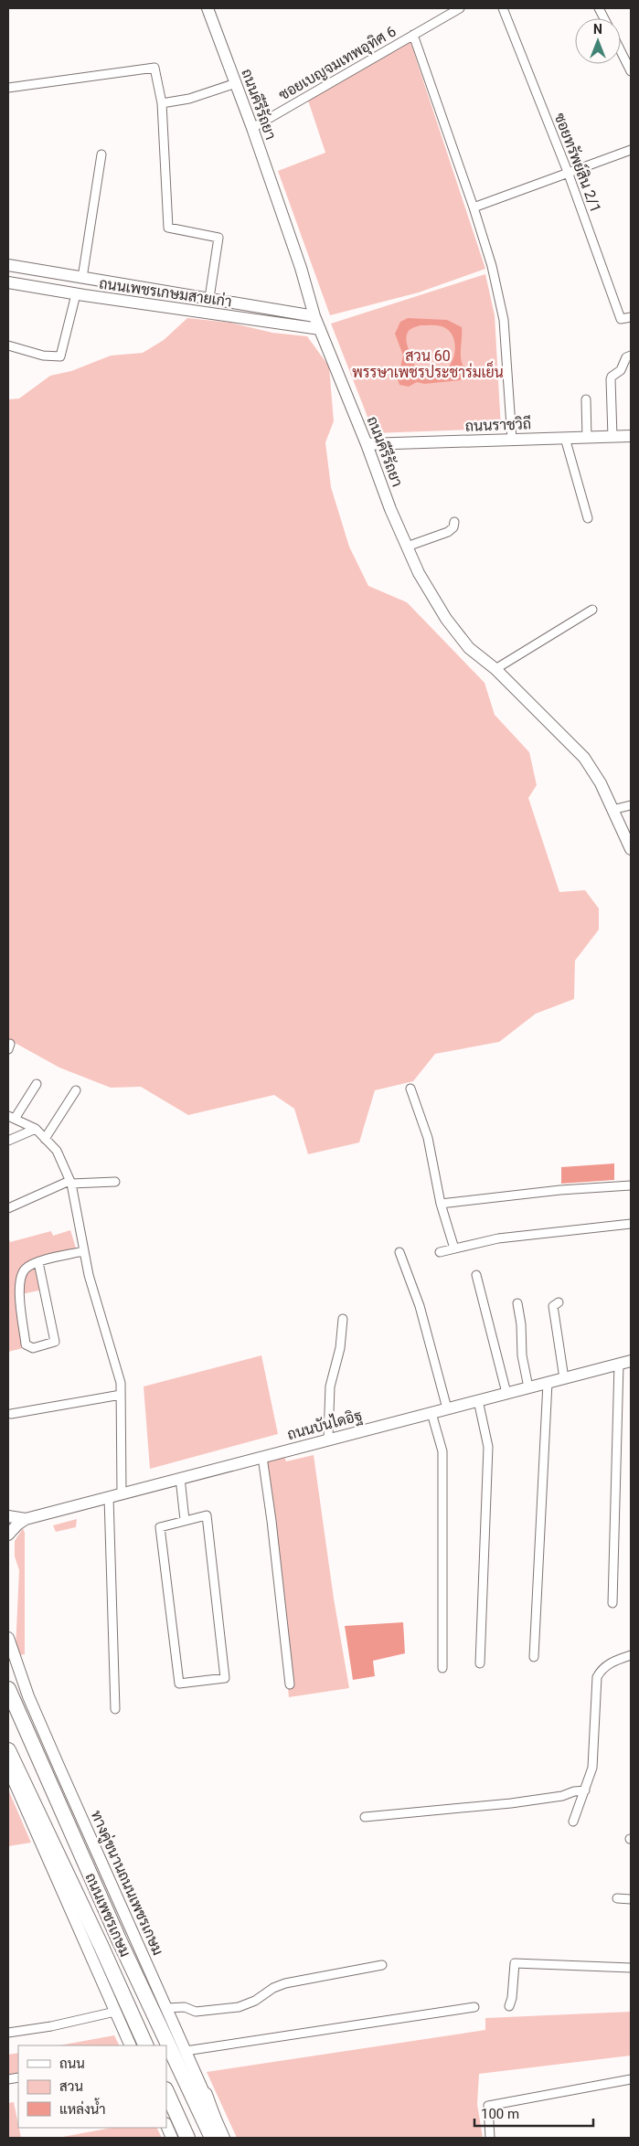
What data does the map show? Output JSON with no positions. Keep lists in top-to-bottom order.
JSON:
{
  "streets": {
    "highway": ["ถนนเพชรเกษม"],
    "main road": [
      "ถนนคีรีรัถยา",
      "ถนนเพชรเกษมสายเก่า",
      "ถนนราชวิถี",
      "ถนนบันไดอิฐ",
      "ทางคู่ขนานถนนเพชรเกษม"
    ],
    "street": ["ซอยเบญจมเทพอุทิศ 6", "ซอยทรัพย์สิน 2/1"]
  },
  "crossings": [
    ["ซอยเบญจมเทพอุทิศ 6", "ถนนคีรีรัถยา"],
    ["ถนนคีรีรัถยา", "ถนนเพชรเกษมสายเก่า"],
    ["ถนนคีรีรัถยา", "ถนนราชวิถี"]
  ],
  "parks": ["สวน 60 พรรษาเพชรประชาร่มเย็น"],
  "legend": ["ถนน", "สวน", "แหล่งน้ำ"],
  "scale_bar": "100 m",
  "north": "top"
}
